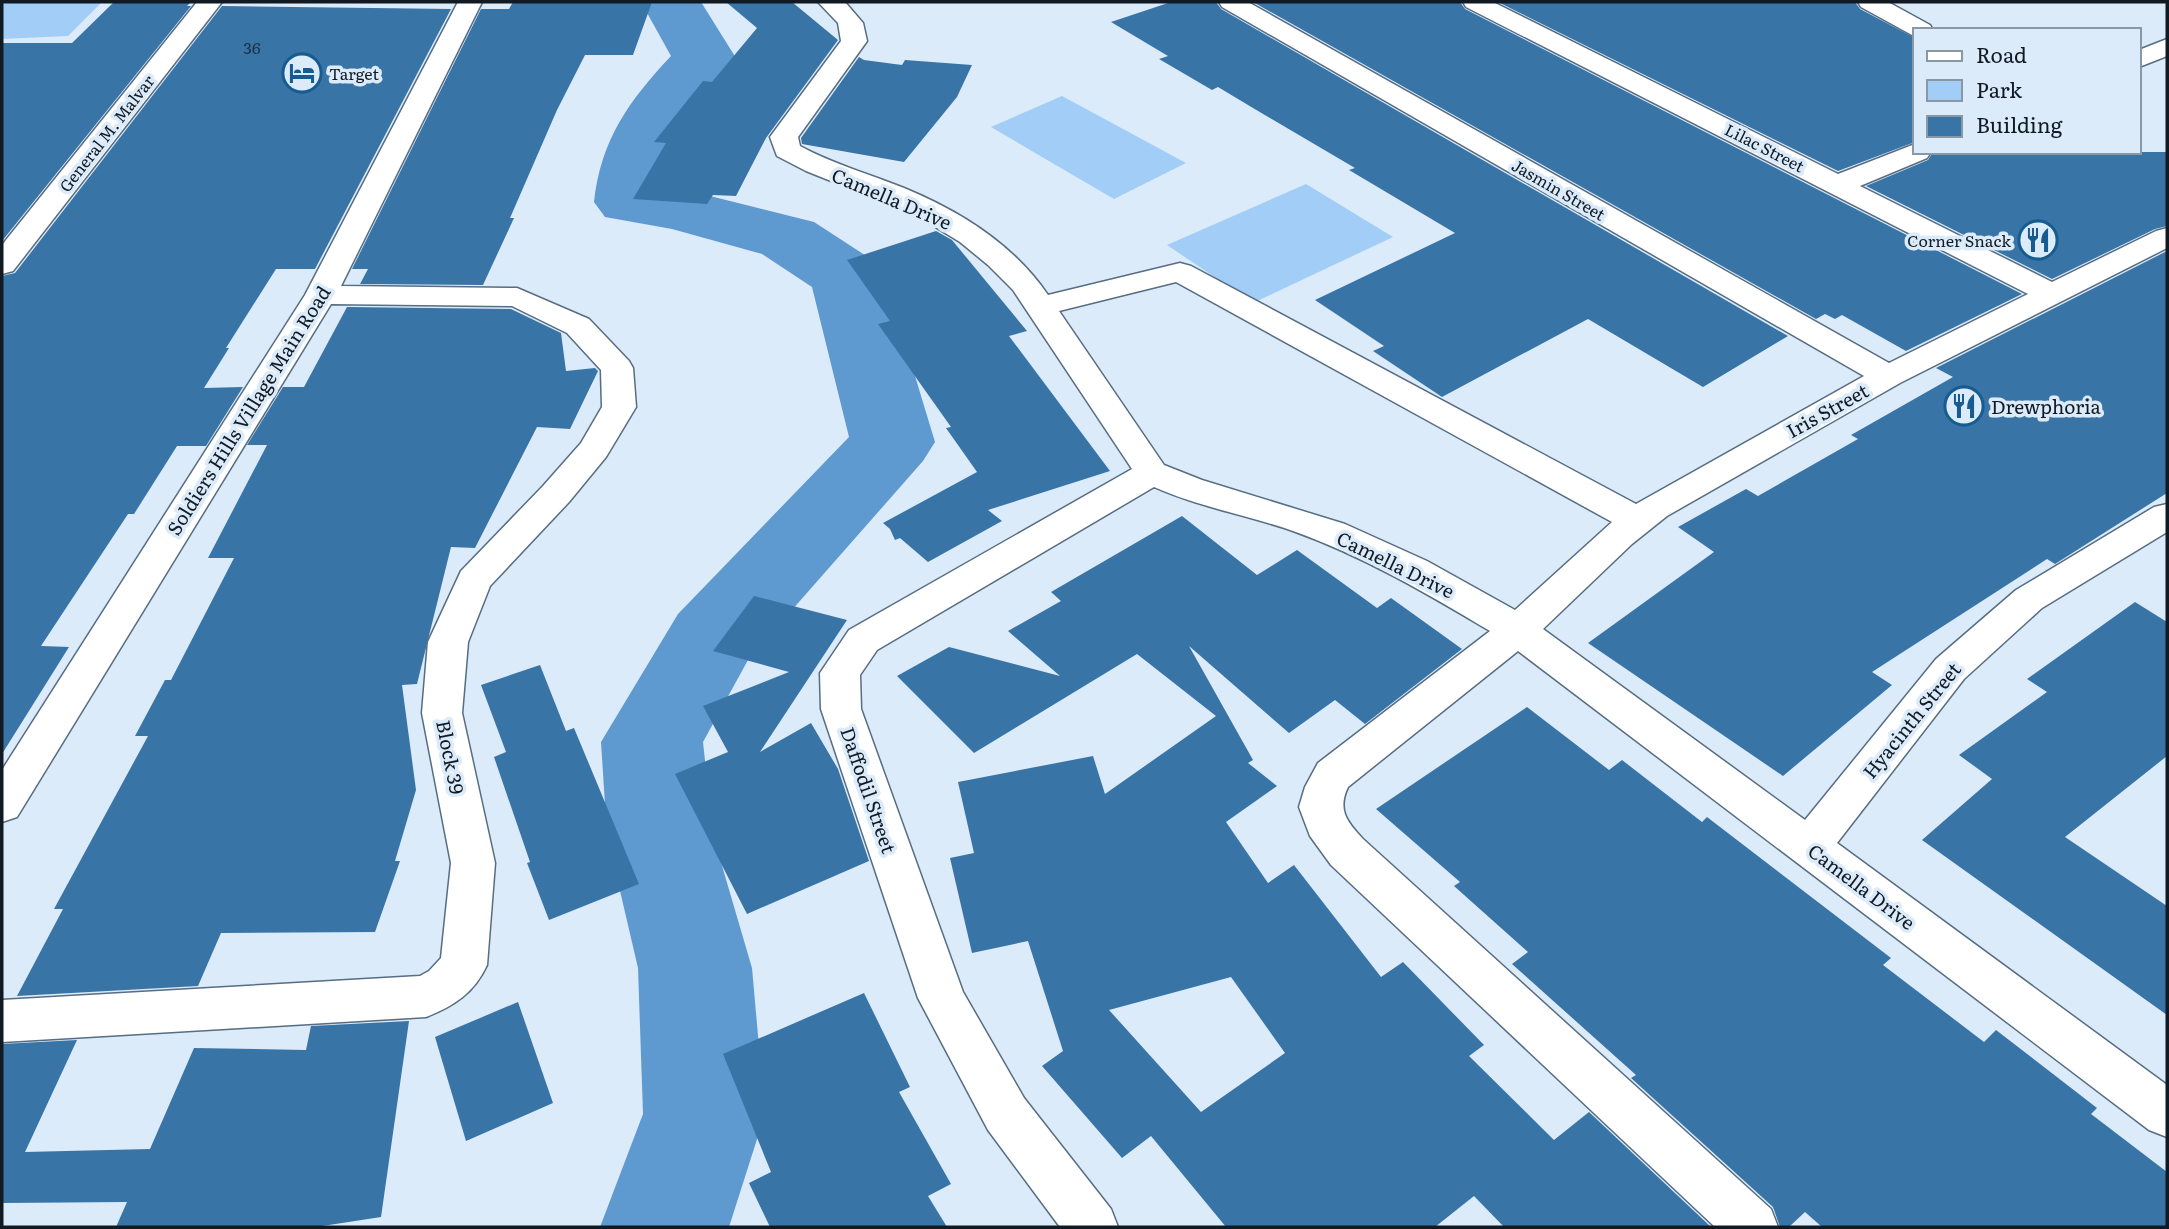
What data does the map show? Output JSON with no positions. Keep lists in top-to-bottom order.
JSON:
{
  "streets": {
    "street": [
      "General M. Malvar",
      "Lilac Street",
      "Jasmin Street",
      "Camella Drive",
      "Soldiers Hills Village Main Road",
      "Iris Street",
      "Hyacinth Street",
      "Block 39",
      "Daffodil Street"
    ]
  },
  "crossings": [
    ["Lilac Street", "Iris Street"],
    ["Jasmin Street", "Iris Street"],
    ["Camella Drive", "Iris Street"],
    ["Camella Drive", "Hyacinth Street"],
    ["Camella Drive", "Daffodil Street"],
    ["Soldiers Hills Village Main Road", "Block 39"]
  ],
  "places": {
    "hotel": ["Target"],
    "restaurant": ["Corner Snack", "Drewphoria"]
  },
  "house_numbers": ["36"],
  "legend": ["Road", "Park", "Building"]
}
